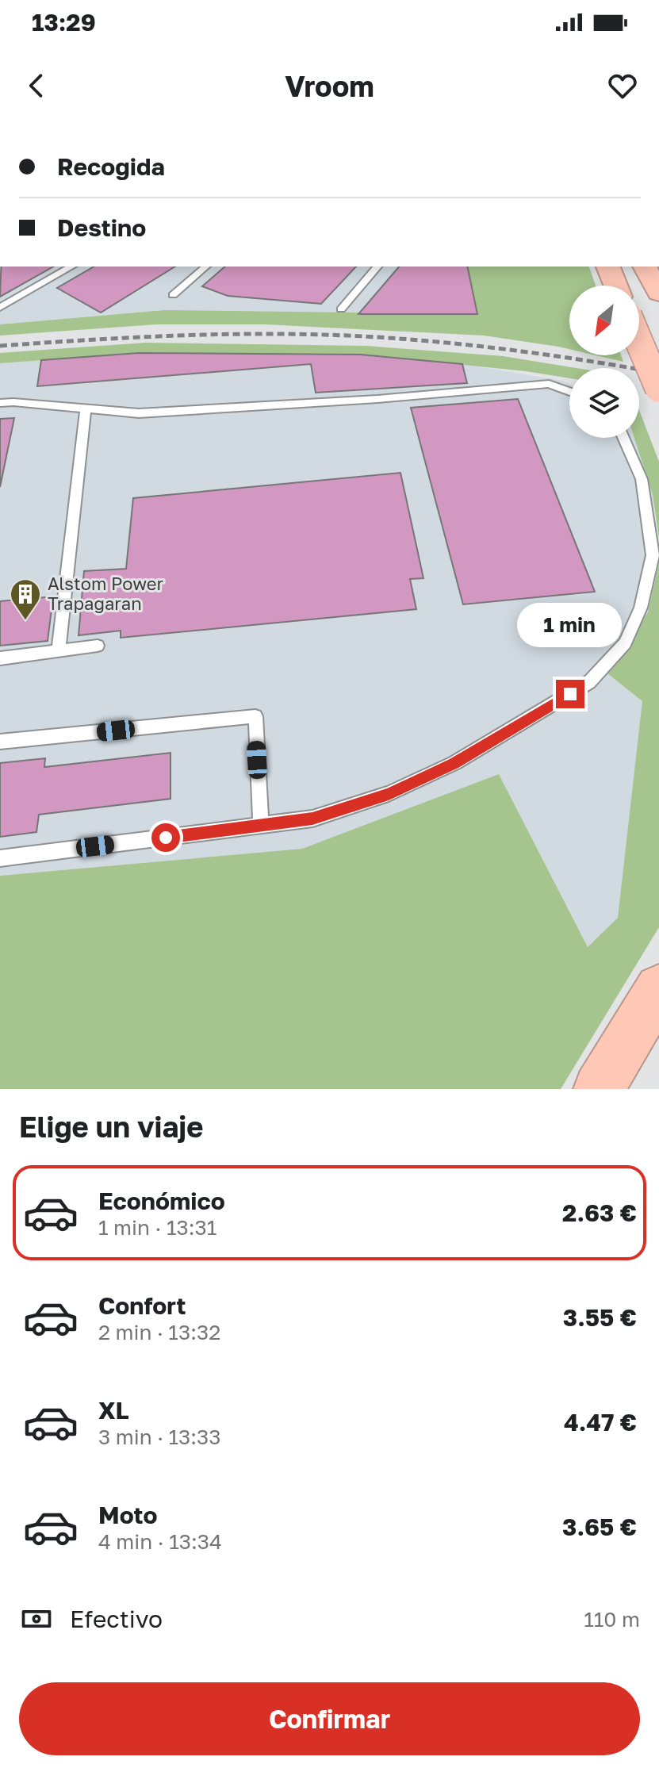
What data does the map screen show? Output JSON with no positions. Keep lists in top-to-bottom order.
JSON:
{
  "places": {
    "building": ["Alstom Power Trapagaran"]
  },
  "north": "bottom left",
  "page": {
    "status": "13:29",
    "header": "Vroom",
    "banner": ["Recogida", "Destino"],
    "bubble": "1 min",
    "heading": "Elige un viaje",
    "list": [
      {
        "name": "Económico",
        "note": "1 min · 13:31",
        "value": "2.63 €"
      },
      {
        "name": "Confort",
        "note": "2 min · 13:32",
        "value": "3.55 €"
      },
      {
        "name": "XL",
        "note": "3 min · 13:33",
        "value": "4.47 €"
      },
      {
        "name": "Moto",
        "note": "4 min · 13:34",
        "value": "3.65 €"
      }
    ],
    "pay": ["Efectivo", "110 m"],
    "buttons": "Confirmar"
  }
}
